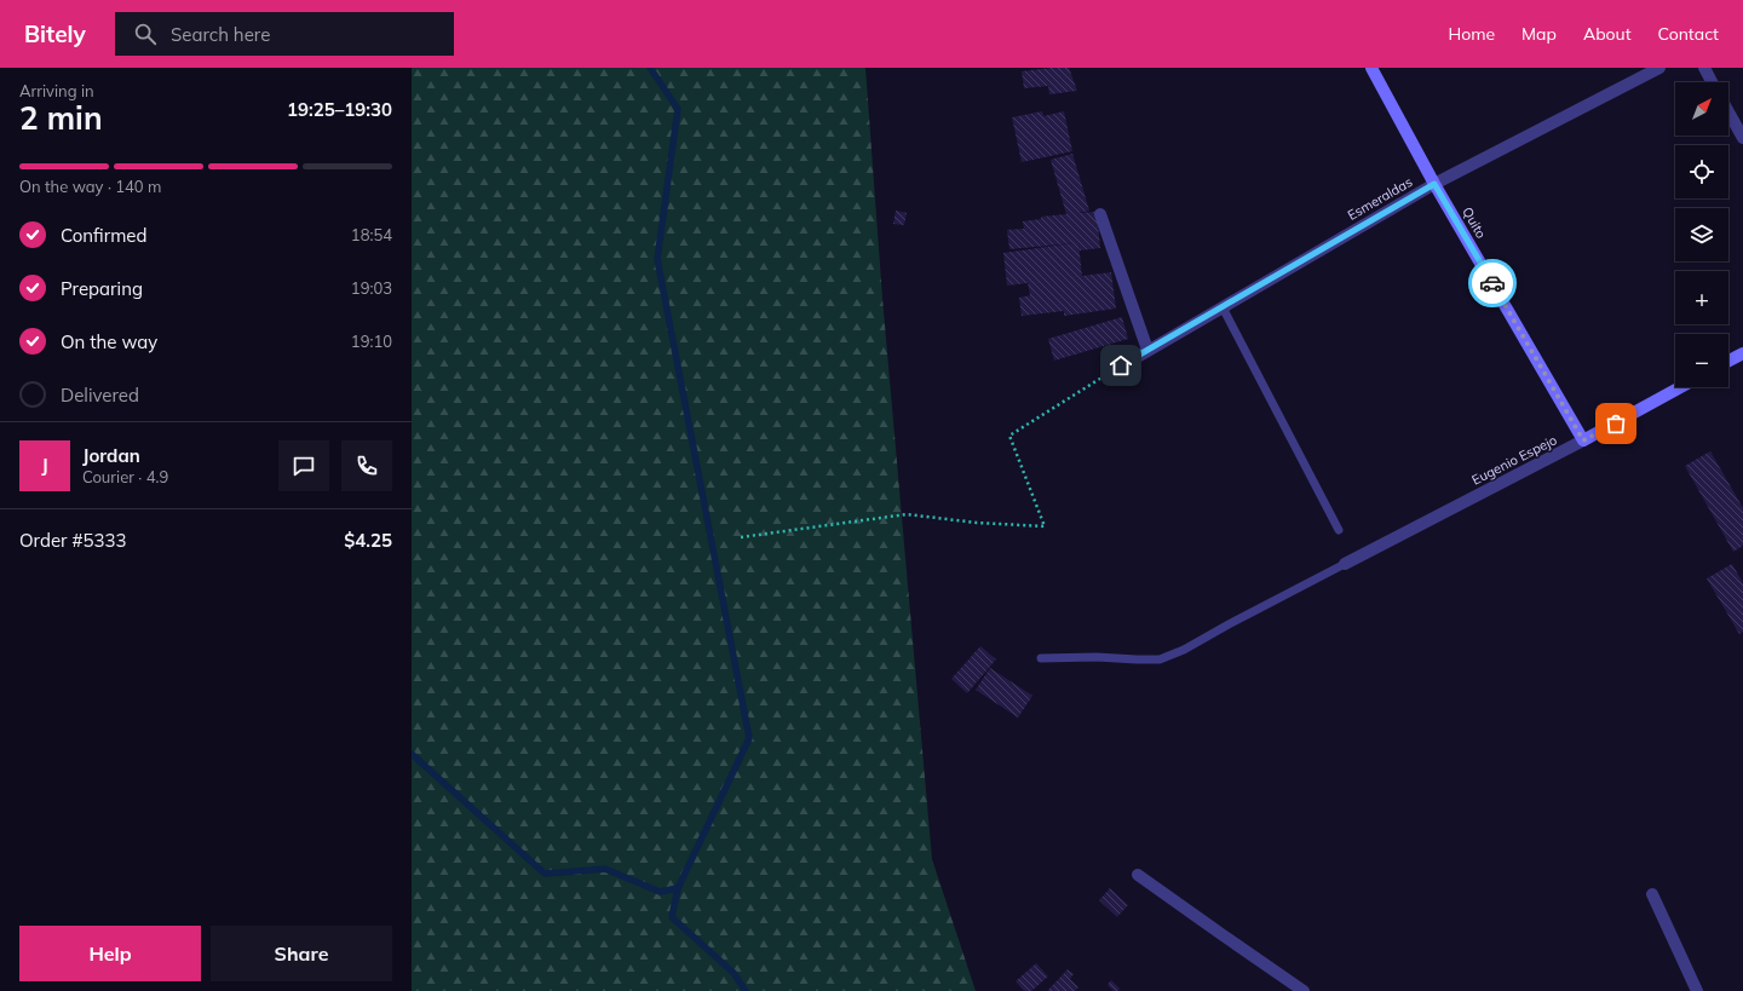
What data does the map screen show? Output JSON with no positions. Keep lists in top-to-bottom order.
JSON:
{
  "streets": {
    "street": ["Esmeraldas", "Quito", "Eugenio Espejo"]
  },
  "crossings": [
    ["Esmeraldas", "Quito"],
    ["Quito", "Eugenio Espejo"]
  ],
  "north": "top right",
  "page": {
    "header": "Bitely",
    "search": "Search here",
    "nav": [
      "Home",
      "Map",
      "About",
      "Contact"
    ],
    "heading": ["2 min", "Arriving in", "19:25–19:30"],
    "panel": [
      "Jordan",
      "Courier · 4.9",
      "Order #5333",
      "$4.25"
    ],
    "map_buttons": ["+", "−"],
    "bar": "On the way · 140 m",
    "list": [
      ["Confirmed", "18:54"],
      ["Preparing", "19:03"],
      ["On the way", "19:10"],
      "Delivered"
    ],
    "round": "J",
    "buttons": ["Help", "Share"]
  }
}
